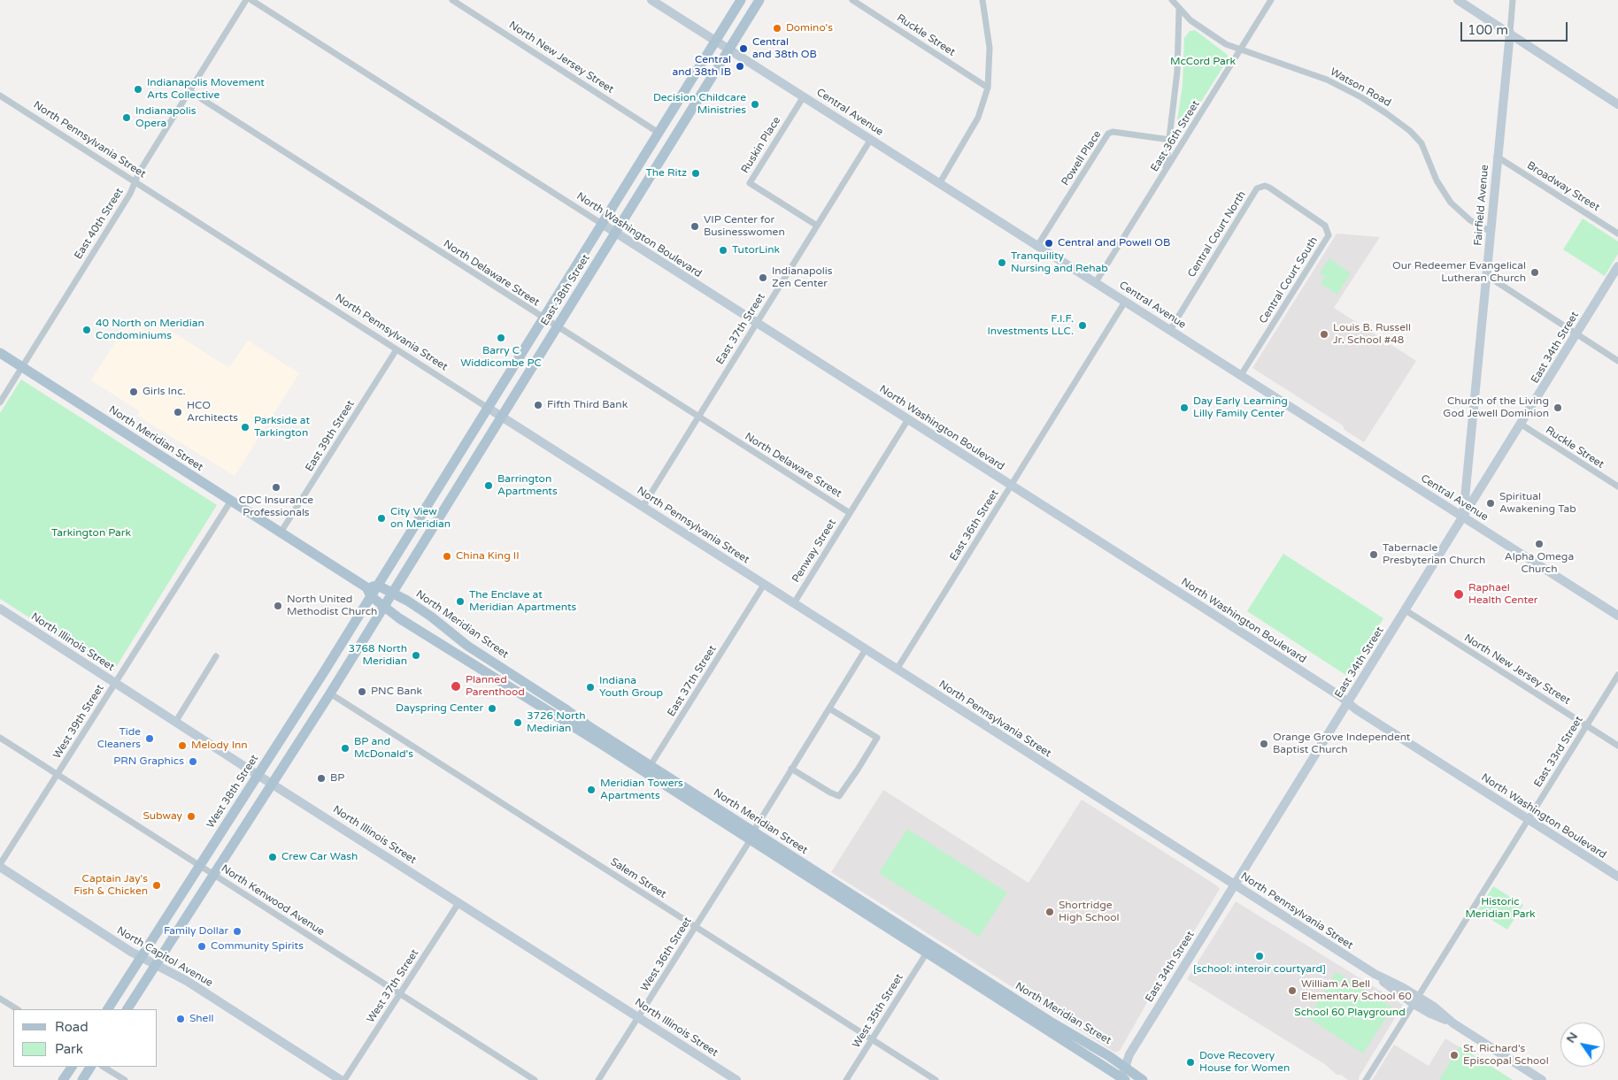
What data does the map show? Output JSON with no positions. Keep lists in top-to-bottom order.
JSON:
{
  "streets": {
    "main road": ["East 38th Street", "North Meridian Street", "West 38th Street"],
    "street": [
      "Ruckle Street",
      "North New Jersey Street",
      "Watson Road",
      "Central Avenue",
      "East 36th Street",
      "North Pennsylvania Street",
      "Ruskin Place",
      "Powell Place",
      "Broadway Street",
      "Fairfield Avenue",
      "East 40th Street",
      "Central Court North",
      "North Washington Boulevard",
      "North Delaware Street",
      "Central Court South",
      "East 37th Street",
      "East 34th Street",
      "East 39th Street",
      "Penway Street",
      "North Illinois Street",
      "West 39th Street",
      "East 33rd Street",
      "Salem Street",
      "North Kenwood Avenue",
      "West 36th Street",
      "North Capitol Avenue",
      "West 37th Street",
      "West 35th Street"
    ]
  },
  "crossings": [
    ["Ruckle Street", "East 34th Street"],
    ["North New Jersey Street", "East 38th Street"],
    ["North New Jersey Street", "East 34th Street"],
    ["North New Jersey Street", "East 33rd Street"],
    ["Watson Road", "East 36th Street"],
    ["Watson Road", "Fairfield Avenue"],
    ["Central Avenue", "East 36th Street"],
    ["Central Avenue", "Ruskin Place"],
    ["Central Avenue", "Powell Place"],
    ["Central Avenue", "Fairfield Avenue"],
    ["Central Avenue", "Central Court North"],
    ["Central Avenue", "Central Court South"],
    ["Central Avenue", "East 38th Street"],
    ["Central Avenue", "East 37th Street"],
    ["Central Avenue", "East 34th Street"],
    ["East 36th Street", "North Pennsylvania Street"],
    ["East 36th Street", "North Washington Boulevard"],
    ["North Pennsylvania Street", "East 40th Street"],
    ["North Pennsylvania Street", "East 38th Street"],
    ["North Pennsylvania Street", "East 37th Street"],
    ["North Pennsylvania Street", "East 34th Street"],
    ["North Pennsylvania Street", "East 39th Street"],
    ["North Pennsylvania Street", "Penway Street"],
    ["North Pennsylvania Street", "East 33rd Street"],
    ["Ruskin Place", "East 37th Street"],
    ["Broadway Street", "Fairfield Avenue"],
    ["Fairfield Avenue", "East 34th Street"],
    ["East 40th Street", "North Delaware Street"],
    ["East 40th Street", "North Meridian Street"],
    ["Central Court North", "Central Court South"],
    ["North Washington Boulevard", "East 38th Street"],
    ["North Washington Boulevard", "East 37th Street"],
    ["North Washington Boulevard", "East 34th Street"],
    ["North Washington Boulevard", "Penway Street"],
    ["North Washington Boulevard", "East 33rd Street"],
    ["North Delaware Street", "East 38th Street"],
    ["North Delaware Street", "East 37th Street"],
    ["North Delaware Street", "Penway Street"],
    ["East 38th Street", "North Meridian Street"],
    ["East 38th Street", "West 38th Street"],
    ["East 37th Street", "North Meridian Street"],
    ["East 34th Street", "North Meridian Street"],
    ["East 39th Street", "North Meridian Street"],
    ["North Meridian Street", "West 39th Street"],
    ["North Meridian Street", "West 38th Street"],
    ["North Meridian Street", "West 36th Street"],
    ["North Meridian Street", "West 35th Street"],
    ["North Illinois Street", "West 39th Street"],
    ["North Illinois Street", "West 38th Street"],
    ["North Illinois Street", "West 36th Street"],
    ["North Illinois Street", "West 37th Street"],
    ["West 39th Street", "North Kenwood Avenue"],
    ["West 39th Street", "North Capitol Avenue"],
    ["West 38th Street", "North Kenwood Avenue"],
    ["West 38th Street", "North Capitol Avenue"],
    ["Salem Street", "West 36th Street"],
    ["Salem Street", "West 35th Street"],
    ["North Kenwood Avenue", "West 37th Street"]
  ],
  "parks": [
    "McCord Park",
    "Tarkington Park",
    "Historic Meridian Park",
    "School 60 Playground"
  ],
  "places": [
    "Domino's",
    "Central and 38th OB",
    "Central and 38th IB",
    "Indianapolis Movement Arts Collective",
    "Decision Childcare Ministries",
    "Indianapolis Opera",
    "The Ritz",
    "VIP Center for Businesswomen",
    "Central and Powell OB",
    "TutorLink",
    "Tranquility Nursing and Rehab",
    "Our Redeemer Evangelical Lutheran Church",
    "Indianapolis Zen Center",
    "F.I.F. Investments LLC.",
    "40 North on Meridian Condominiums",
    "Louis B. Russell Jr. School #48",
    "Barry C Widdicombe PC",
    "Girls Inc.",
    "Fifth Third Bank",
    "Day Early Learning Lilly Family Center",
    "Church of the Living God Jewell Dominion",
    "HCO Architects",
    "Parkside at Tarkington",
    "Barrington Apartments",
    "CDC Insurance Professionals",
    "Spiritual Awakening Tab",
    "City View on Meridian",
    "Alpha Omega Church",
    "Tabernacle Presbyterian Church",
    "China King II",
    "Raphael Health Center",
    "The Enclave at Meridian Apartments",
    "North United Methodist Church",
    "3768 North Meridian",
    "Planned Parenthood",
    "Indiana Youth Group",
    "PNC Bank",
    "Dayspring Center",
    "3726 North Medirian",
    "Tide Cleaners",
    "Orange Grove Independent Baptist Church",
    "Melody Inn",
    "BP and McDonald's",
    "PRN Graphics",
    "BP",
    "Meridian Towers Apartments",
    "Subway",
    "Crew Car Wash",
    "Captain Jay's Fish & Chicken",
    "Shortridge High School",
    "Family Dollar",
    "Community Spirits",
    "[school: interoir courtyard]",
    "William A Bell Elementary School 60",
    "Shell",
    "St. Richard's Episcopal School",
    "Dove Recovery House for Women"
  ],
  "legend": ["Road", "Park"],
  "scale_bar": "100 m",
  "north": "top left"
}
